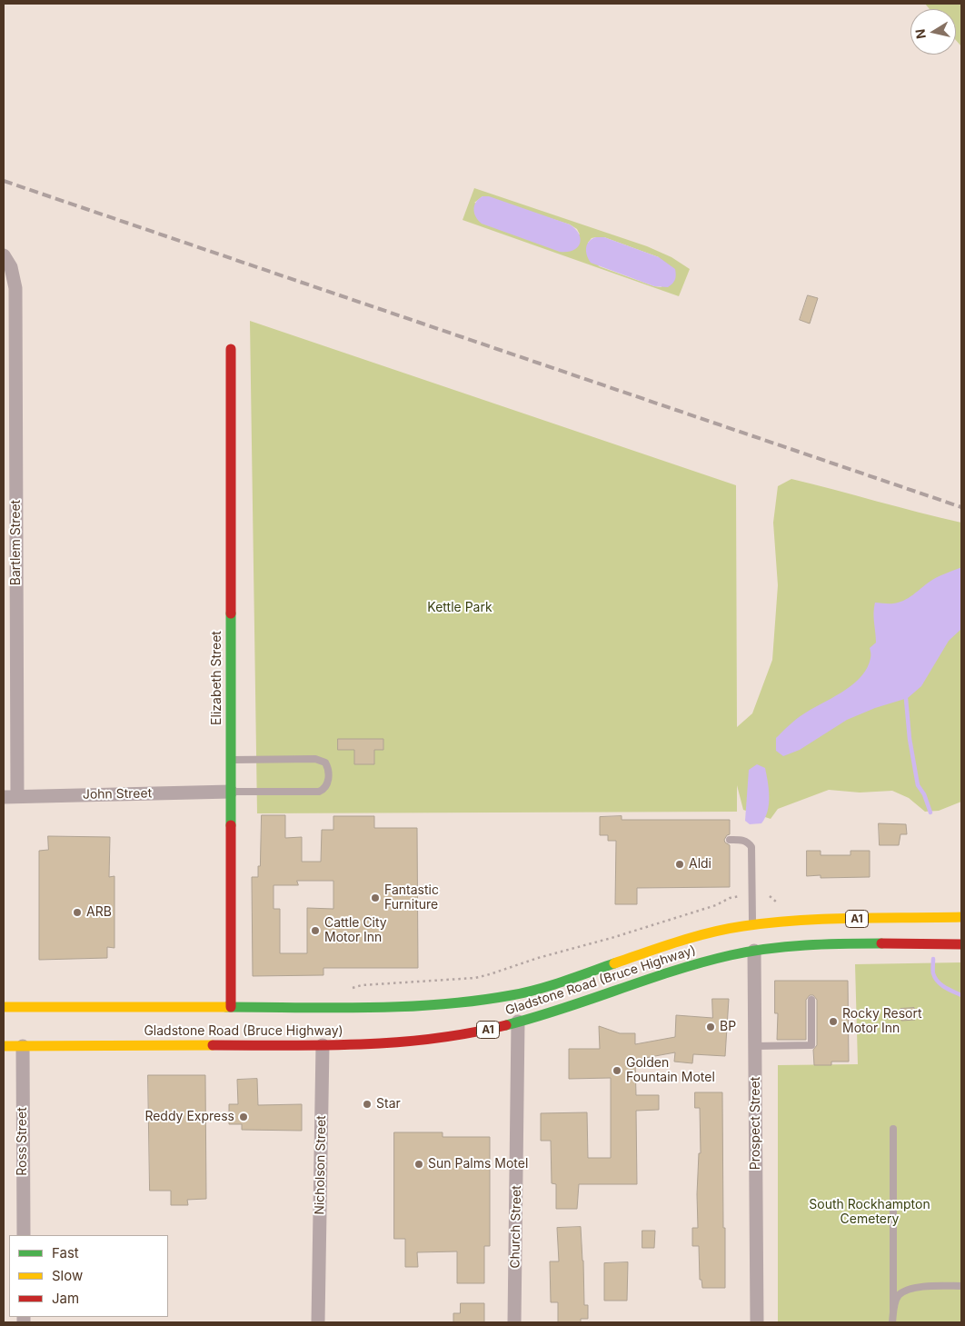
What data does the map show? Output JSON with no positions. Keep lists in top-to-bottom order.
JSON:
{
  "streets": {
    "main road": ["Elizabeth Street", "A1", "Gladstone Road (Bruce Highway)"],
    "street": [
      "Bartlem Street",
      "John Street",
      "Prospect Street",
      "Ross Street",
      "Nicholson Street",
      "Church Street"
    ]
  },
  "crossings": [
    ["Bartlem Street", "John Street"],
    ["Elizabeth Street", "John Street"],
    ["Elizabeth Street", "Gladstone Road (Bruce Highway)"],
    ["Gladstone Road (Bruce Highway)", "Prospect Street"],
    ["Gladstone Road (Bruce Highway)", "Ross Street"],
    ["Gladstone Road (Bruce Highway)", "Nicholson Street"],
    ["Gladstone Road (Bruce Highway)", "Church Street"]
  ],
  "parks": ["Kettle Park", "South Rockhampton Cemetery"],
  "places": [
    "Aldi",
    "Fantastic Furniture",
    "ARB",
    "Cattle City Motor Inn",
    "Rocky Resort Motor Inn",
    "BP",
    "Golden Fountain Motel",
    "Star",
    "Reddy Express",
    "Sun Palms Motel"
  ],
  "legend": ["Fast", "Slow", "Jam"],
  "north": "left"
}
